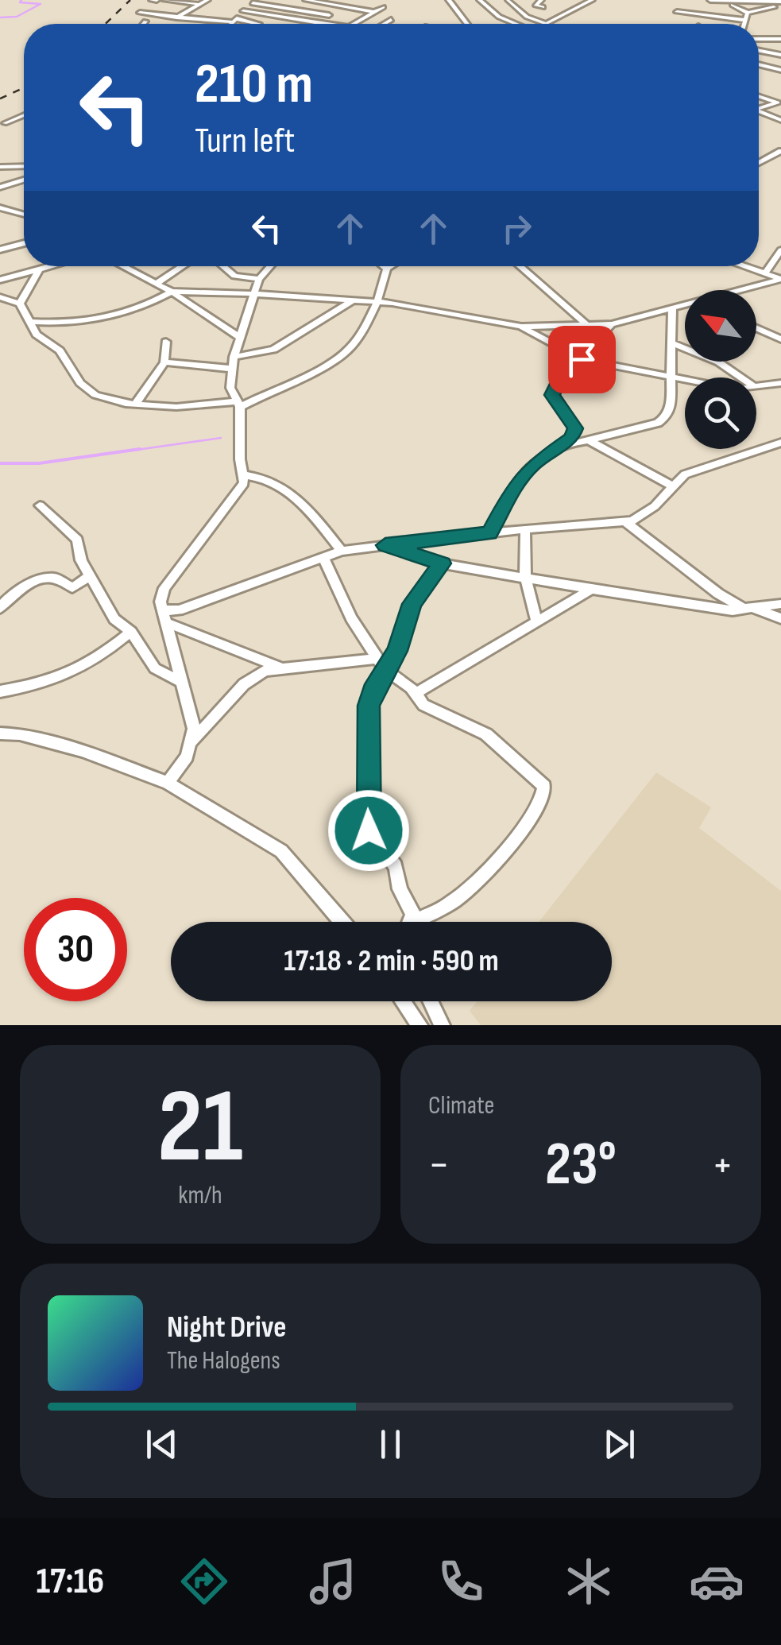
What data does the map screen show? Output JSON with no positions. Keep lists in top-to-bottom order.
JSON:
{
  "north": "top left",
  "page": {
    "turn": ["210 m", "Turn left"],
    "limit": "30",
    "trip": "17:18 · 2 min · 590 m",
    "tile": [
      ["21", "km/h"],
      "Climate"
    ],
    "heat": ["−", "23°", "+"],
    "song": ["Night Drive", "The Halogens"],
    "tabs": "17:16"
  }
}
